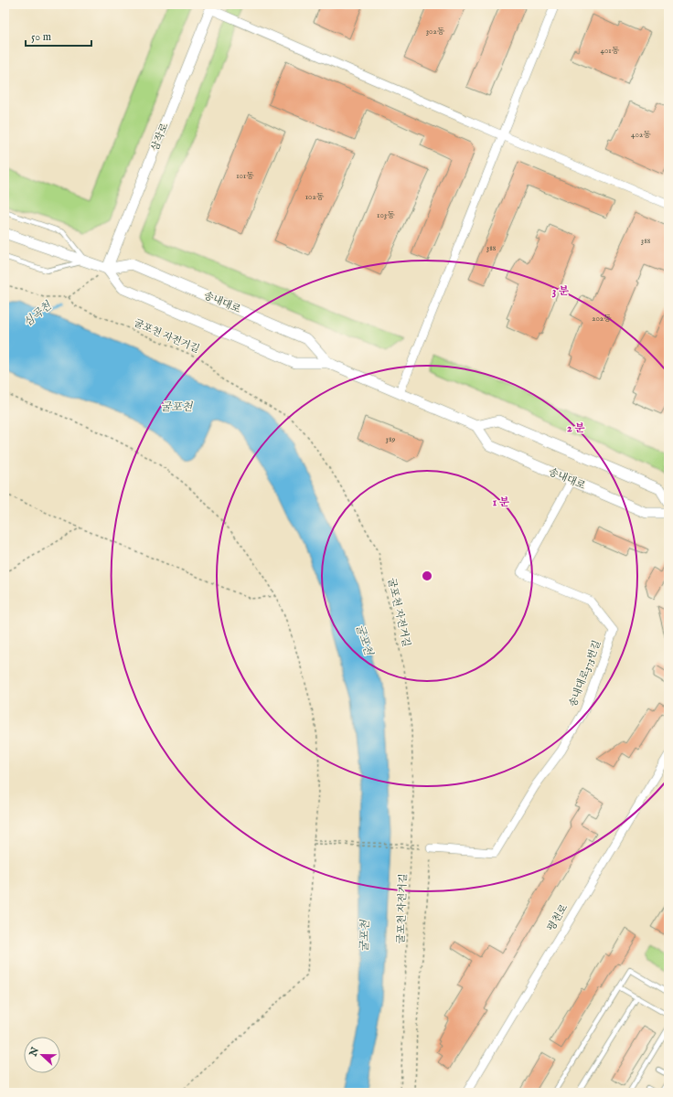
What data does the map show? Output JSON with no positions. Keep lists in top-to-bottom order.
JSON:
{
  "streets": {
    "street": [
      "삼작로",
      "송내대로",
      "송내대로373번길",
      "평천로"
    ],
    "path": ["굴포천 자전거길"]
  },
  "crossings": [
    ["삼작로", "송내대로"],
    ["송내대로", "송내대로373번길"]
  ],
  "water": ["심곡천", "굴포천"],
  "house_numbers": [
    "302동",
    "401동",
    "402동",
    "101동",
    "102동",
    "103동",
    "388",
    "388",
    "202동",
    "389"
  ],
  "scale_bar": "50 m",
  "north": "left",
  "rings": ["3 분", "2 분", "1 분"]
}
